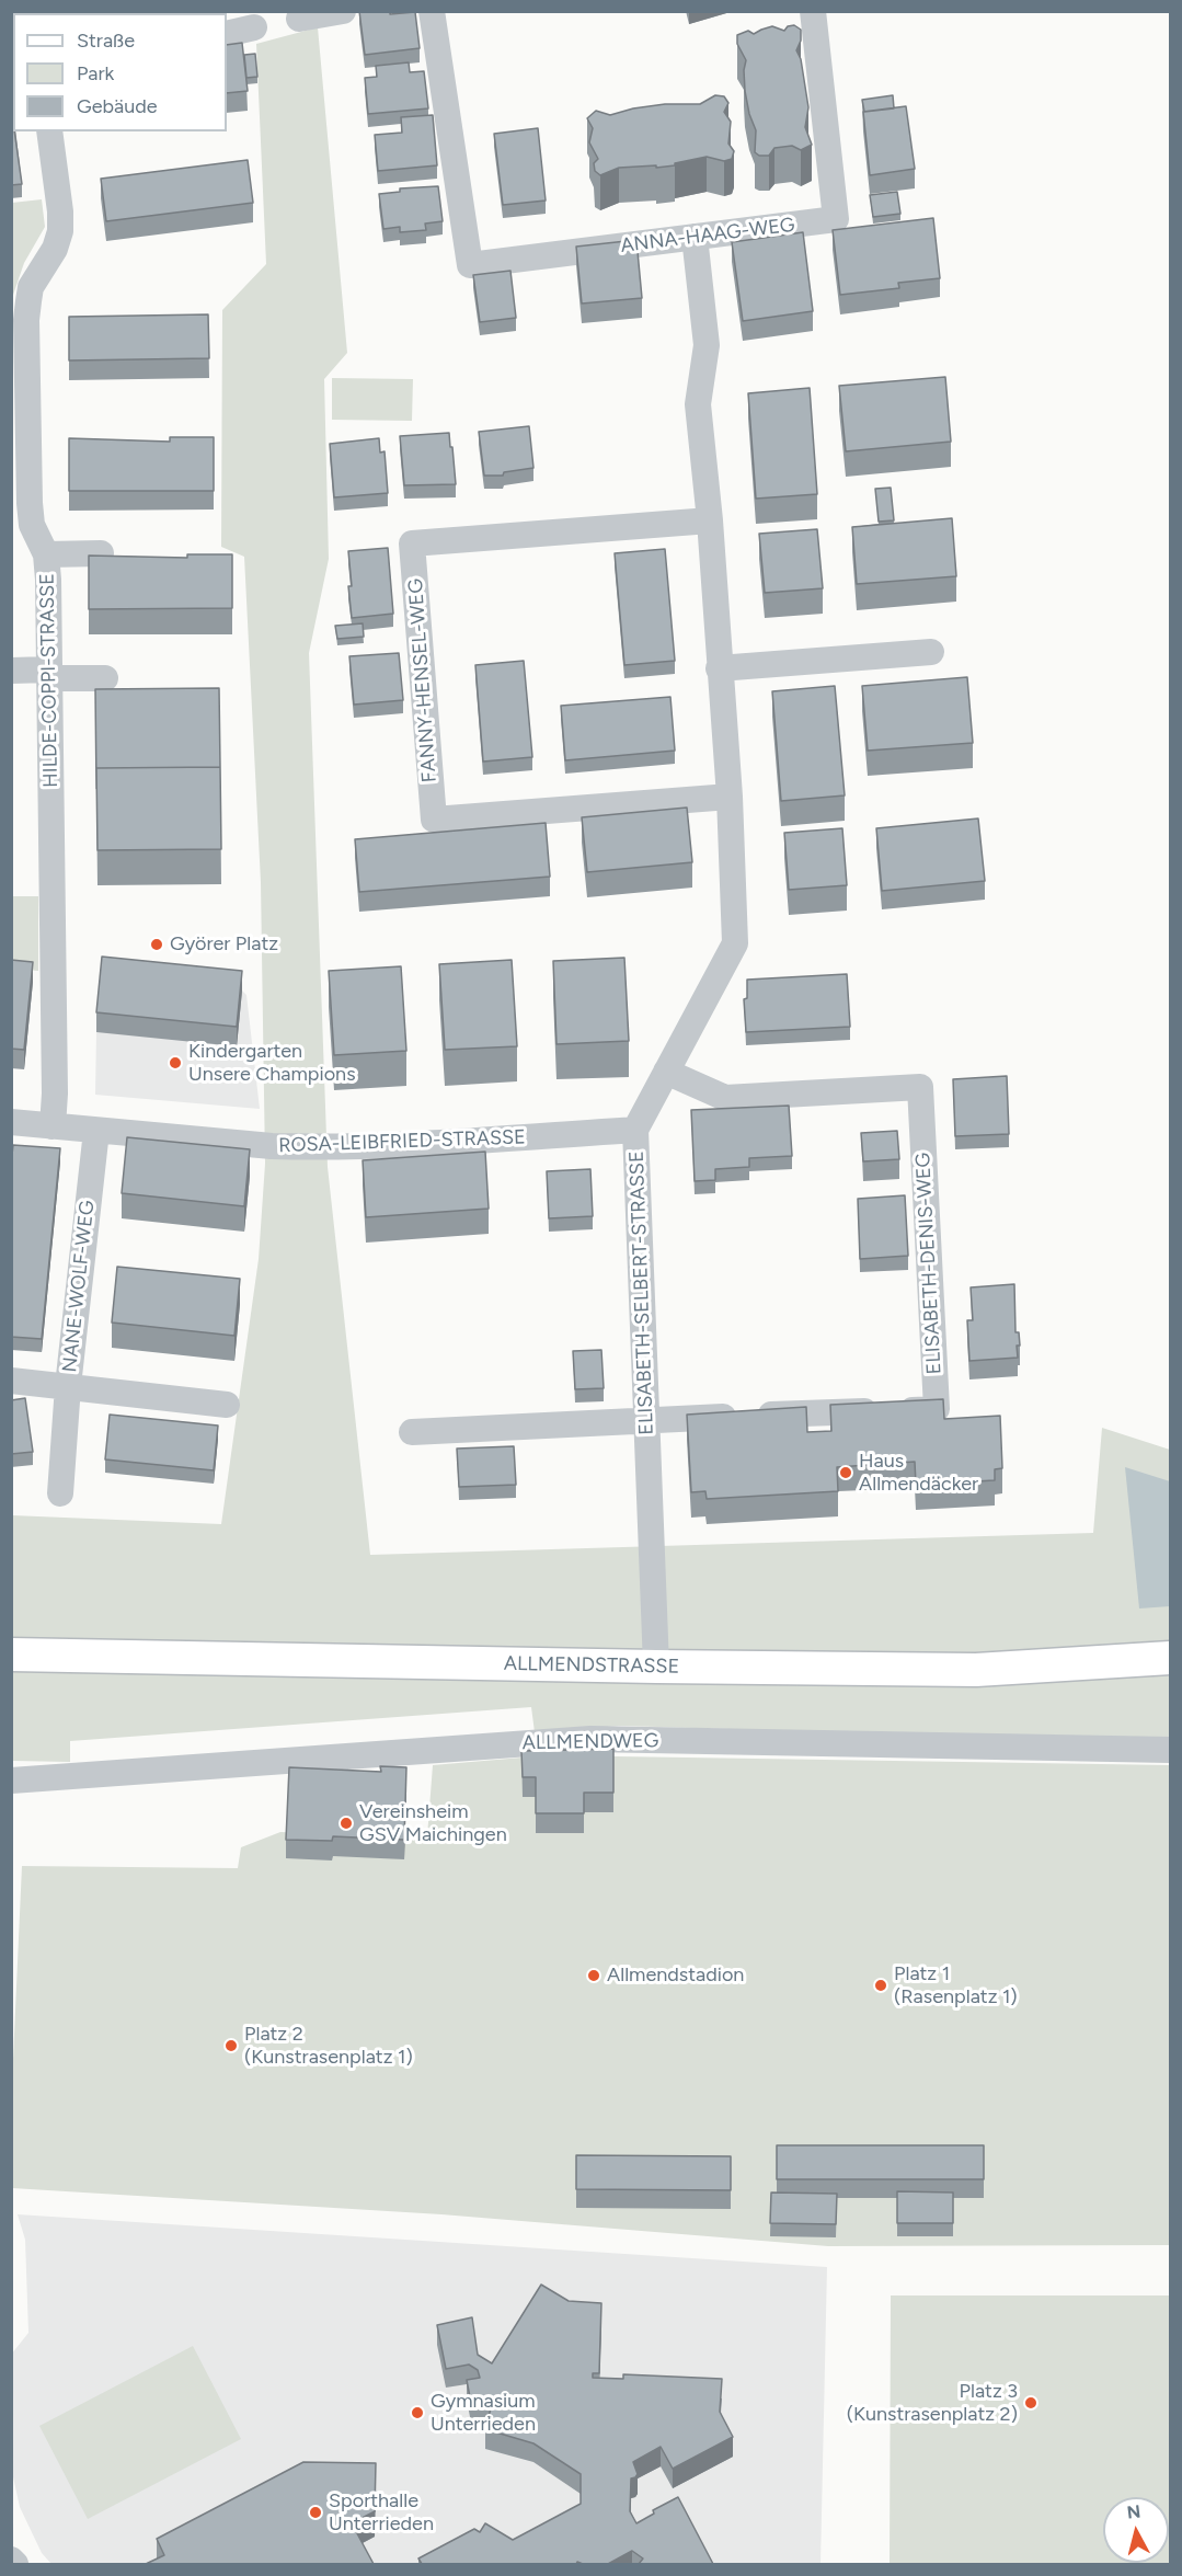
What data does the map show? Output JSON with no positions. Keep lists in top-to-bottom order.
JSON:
{
  "streets": {
    "main road": ["ALLMENDSTRASSE"],
    "street": [
      "ANNA-HAAG-WEG",
      "HILDE-COPPI-STRASSE",
      "FANNY-HENSEL-WEG",
      "ROSA-LEIBFRIED-STRASSE",
      "ELISABETH-DENIS-WEG",
      "NANE-WOLF-WEG",
      "ELISABETH-SELBERT-STRASSE",
      "ALLMENDWEG"
    ]
  },
  "crossings": [
    ["ANNA-HAAG-WEG", "ELISABETH-SELBERT-STRASSE"],
    ["HILDE-COPPI-STRASSE", "ROSA-LEIBFRIED-STRASSE"],
    ["FANNY-HENSEL-WEG", "ELISABETH-SELBERT-STRASSE"],
    ["ROSA-LEIBFRIED-STRASSE", "NANE-WOLF-WEG"],
    ["ROSA-LEIBFRIED-STRASSE", "ELISABETH-SELBERT-STRASSE"],
    ["ELISABETH-DENIS-WEG", "ELISABETH-SELBERT-STRASSE"],
    ["ELISABETH-SELBERT-STRASSE", "ALLMENDSTRASSE"]
  ],
  "places": [
    "Györer Platz",
    "Kindergarten Unsere Champions",
    "Haus Allmendäcker",
    "Vereinsheim GSV Maichingen",
    "Allmendstadion",
    "Platz 1 (Rasenplatz 1)",
    "Platz 2 (Kunstrasenplatz 1)",
    "Platz 3 (Kunstrasenplatz 2)",
    "Gymnasium Unterrieden",
    "Sporthalle Unterrieden"
  ],
  "legend": ["Straße", "Park", "Gebäude"],
  "north": "top"
}
